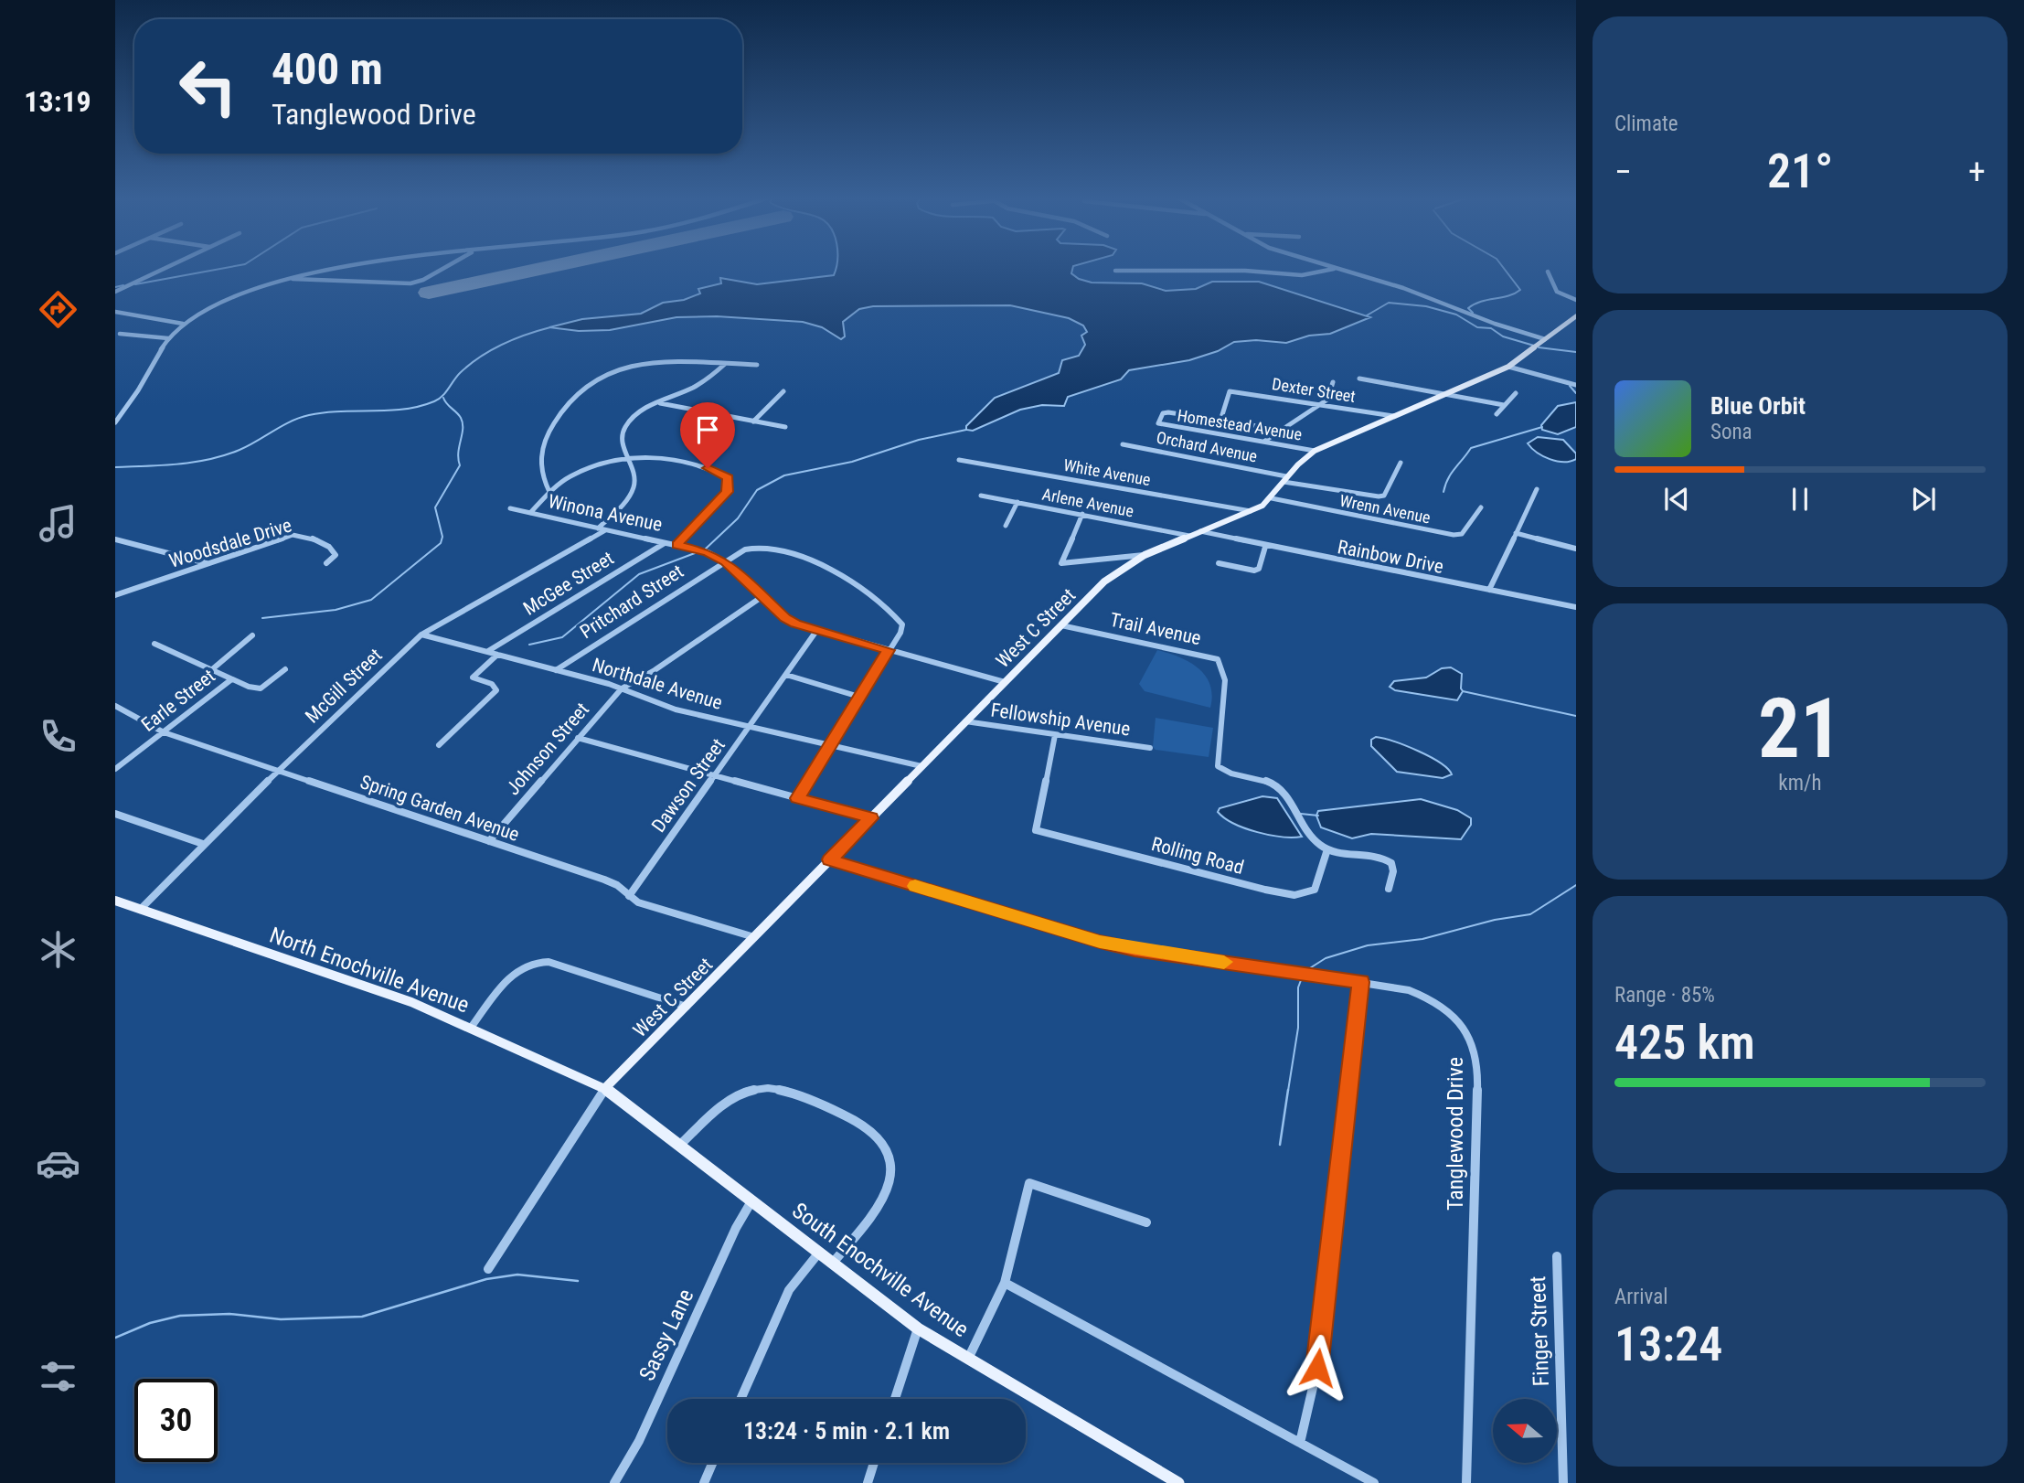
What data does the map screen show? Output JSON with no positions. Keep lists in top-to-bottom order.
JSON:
{
  "streets": {
    "main road": ["West C Street", "North Enochville Avenue", "South Enochville Avenue"],
    "street": [
      "Dexter Street",
      "Homestead Avenue",
      "Orchard Avenue",
      "White Avenue",
      "Arlene Avenue",
      "Wrenn Avenue",
      "Winona Avenue",
      "Woodsdale Drive",
      "Rainbow Drive",
      "McGee Street",
      "Pritchard Street",
      "Trail Avenue",
      "Northdale Avenue",
      "McGill Street",
      "Earle Street",
      "Fellowship Avenue",
      "Johnson Street",
      "Dawson Street",
      "Spring Garden Avenue",
      "Rolling Road",
      "Tanglewood Drive",
      "Finger Street",
      "Sassy Lane"
    ]
  },
  "crossings": [
    ["Dexter Street", "Homestead Avenue"],
    ["Dexter Street", "West C Street"],
    ["Homestead Avenue", "West C Street"],
    ["Orchard Avenue", "West C Street"],
    ["White Avenue", "West C Street"],
    ["Arlene Avenue", "West C Street"],
    ["Wrenn Avenue", "West C Street"],
    ["Winona Avenue", "McGee Street"],
    ["Winona Avenue", "Pritchard Street"],
    ["Winona Avenue", "West C Street"],
    ["Winona Avenue", "McGill Street"],
    ["Winona Avenue", "Johnson Street"],
    ["Winona Avenue", "Dawson Street"],
    ["Rainbow Drive", "West C Street"],
    ["McGee Street", "Northdale Avenue"],
    ["Pritchard Street", "Northdale Avenue"],
    ["West C Street", "Trail Avenue"],
    ["West C Street", "Northdale Avenue"],
    ["West C Street", "Fellowship Avenue"],
    ["West C Street", "Spring Garden Avenue"],
    ["West C Street", "North Enochville Avenue"],
    ["West C Street", "Tanglewood Drive"],
    ["West C Street", "South Enochville Avenue"],
    ["Trail Avenue", "Rolling Road"],
    ["Northdale Avenue", "McGill Street"],
    ["Northdale Avenue", "Johnson Street"],
    ["Northdale Avenue", "Dawson Street"],
    ["McGill Street", "Spring Garden Avenue"],
    ["McGill Street", "North Enochville Avenue"],
    ["Earle Street", "Spring Garden Avenue"],
    ["Fellowship Avenue", "Rolling Road"],
    ["Johnson Street", "Spring Garden Avenue"],
    ["Dawson Street", "Spring Garden Avenue"],
    ["North Enochville Avenue", "South Enochville Avenue"],
    ["South Enochville Avenue", "Sassy Lane"]
  ],
  "north": "left",
  "page": {
    "tabs": "13:19",
    "tile": [
      "Climate",
      ["21", "km/h"],
      ["Range · 85%", "425 km"],
      ["Arrival", "13:24"]
    ],
    "turn": ["400 m", "Tanglewood Drive"],
    "heat": ["−", "21°", "+"],
    "song": ["Blue Orbit", "Sona"],
    "limit": "30",
    "trip": "13:24 · 5 min · 2.1 km"
  }
}
